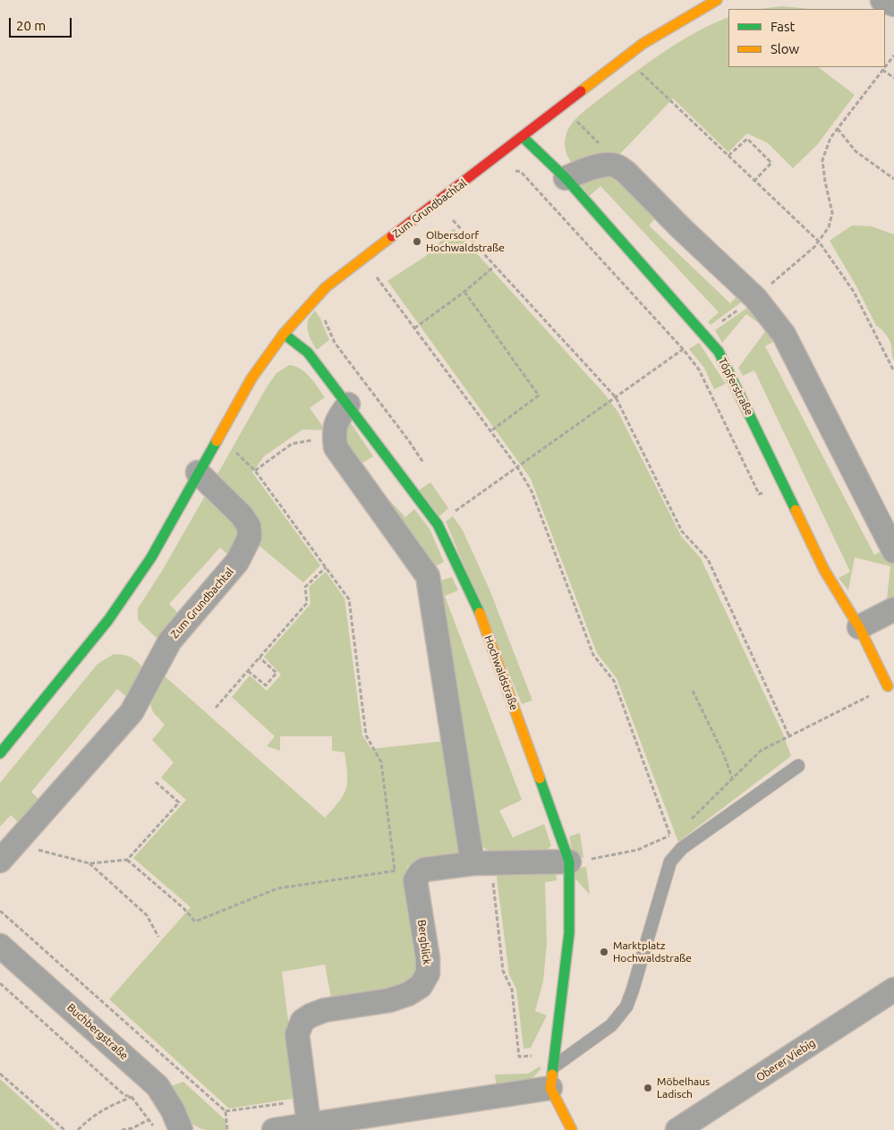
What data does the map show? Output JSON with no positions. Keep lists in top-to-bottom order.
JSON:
{
  "streets": {
    "street": [
      "Zum Grundbachtal",
      "Töpferstraße",
      "Hochwaldstraße",
      "Bergblick",
      "Buchbergstraße",
      "Oberer Viebig"
    ]
  },
  "crossings": [
    ["Zum Grundbachtal", "Töpferstraße"],
    ["Zum Grundbachtal", "Hochwaldstraße"],
    ["Hochwaldstraße", "Bergblick"]
  ],
  "places": ["Olbersdorf Hochwaldstraße", "Marktplatz Hochwaldstraße", "Möbelhaus Ladisch"],
  "legend": ["Fast", "Slow"],
  "scale_bar": "20 m"
}
